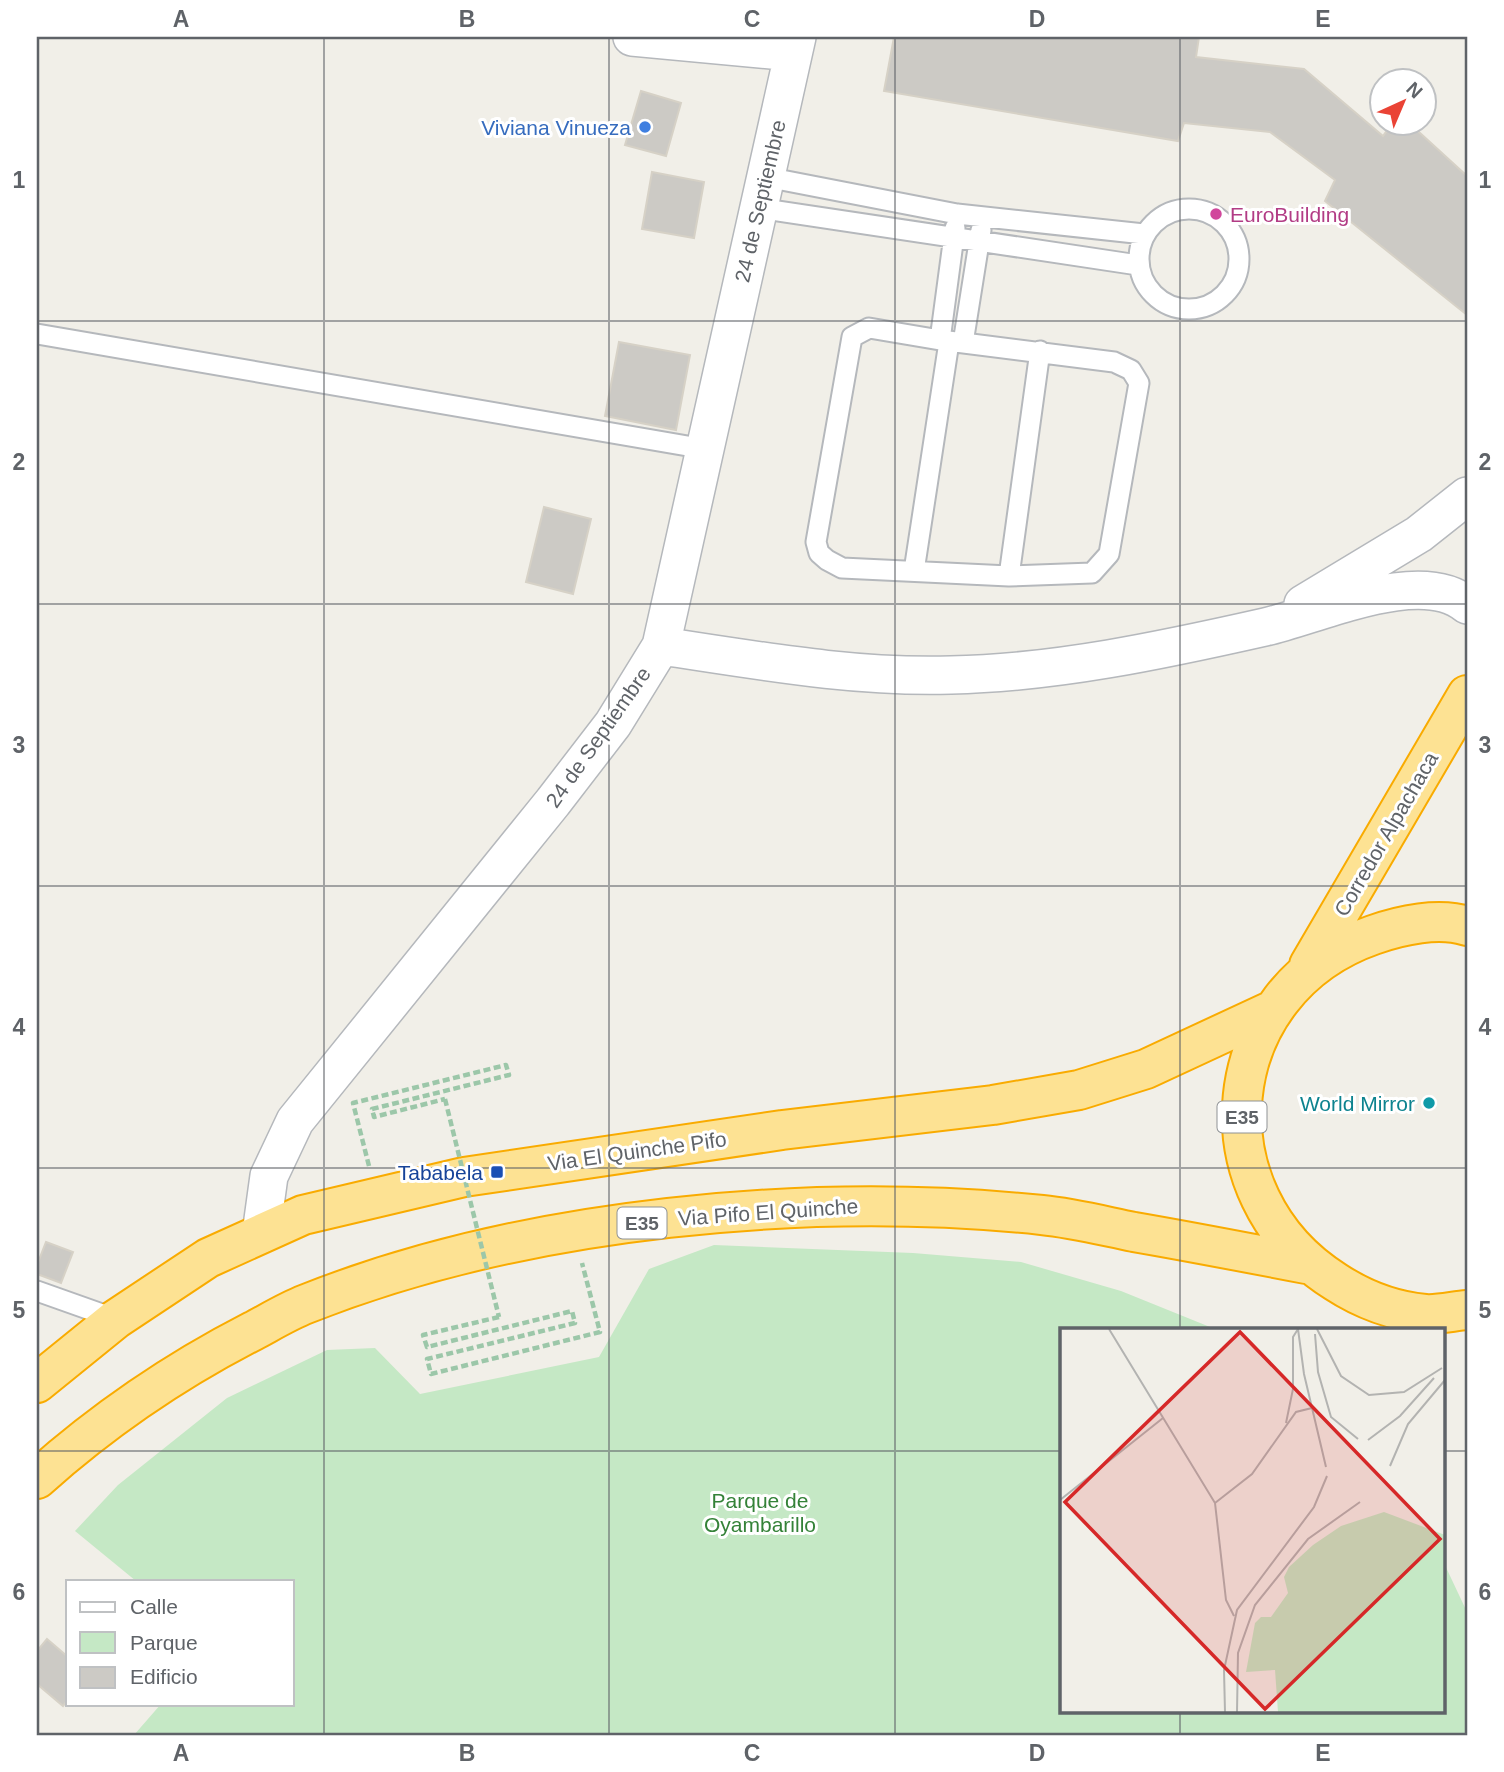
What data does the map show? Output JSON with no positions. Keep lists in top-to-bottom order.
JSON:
{
  "streets": {
    "highway": [
      "Corredor Alpachaca",
      "E35",
      "Via El Quinche Pifo",
      "Via Pifo El Quinche"
    ],
    "street": ["24 de Septiembre"]
  },
  "crossings": [
    ["24 de Septiembre", "Via El Quinche Pifo"],
    ["Corredor Alpachaca", "E35"],
    ["E35", "Via El Quinche Pifo"],
    ["E35", "Via Pifo El Quinche"]
  ],
  "parks": ["Parque de Oyambarillo"],
  "places": {
    "other": ["Viviana Vinueza", "EuroBuilding", "World Mirror"],
    "transit": ["Tababela"]
  },
  "legend": ["Calle", "Parque", "Edificio"],
  "north": "top right",
  "grid": {
    "columns": [
      "A",
      "B",
      "C",
      "D",
      "E"
    ],
    "rows": [
      "1",
      "2",
      "3",
      "4",
      "5",
      "6"
    ]
  }
}
